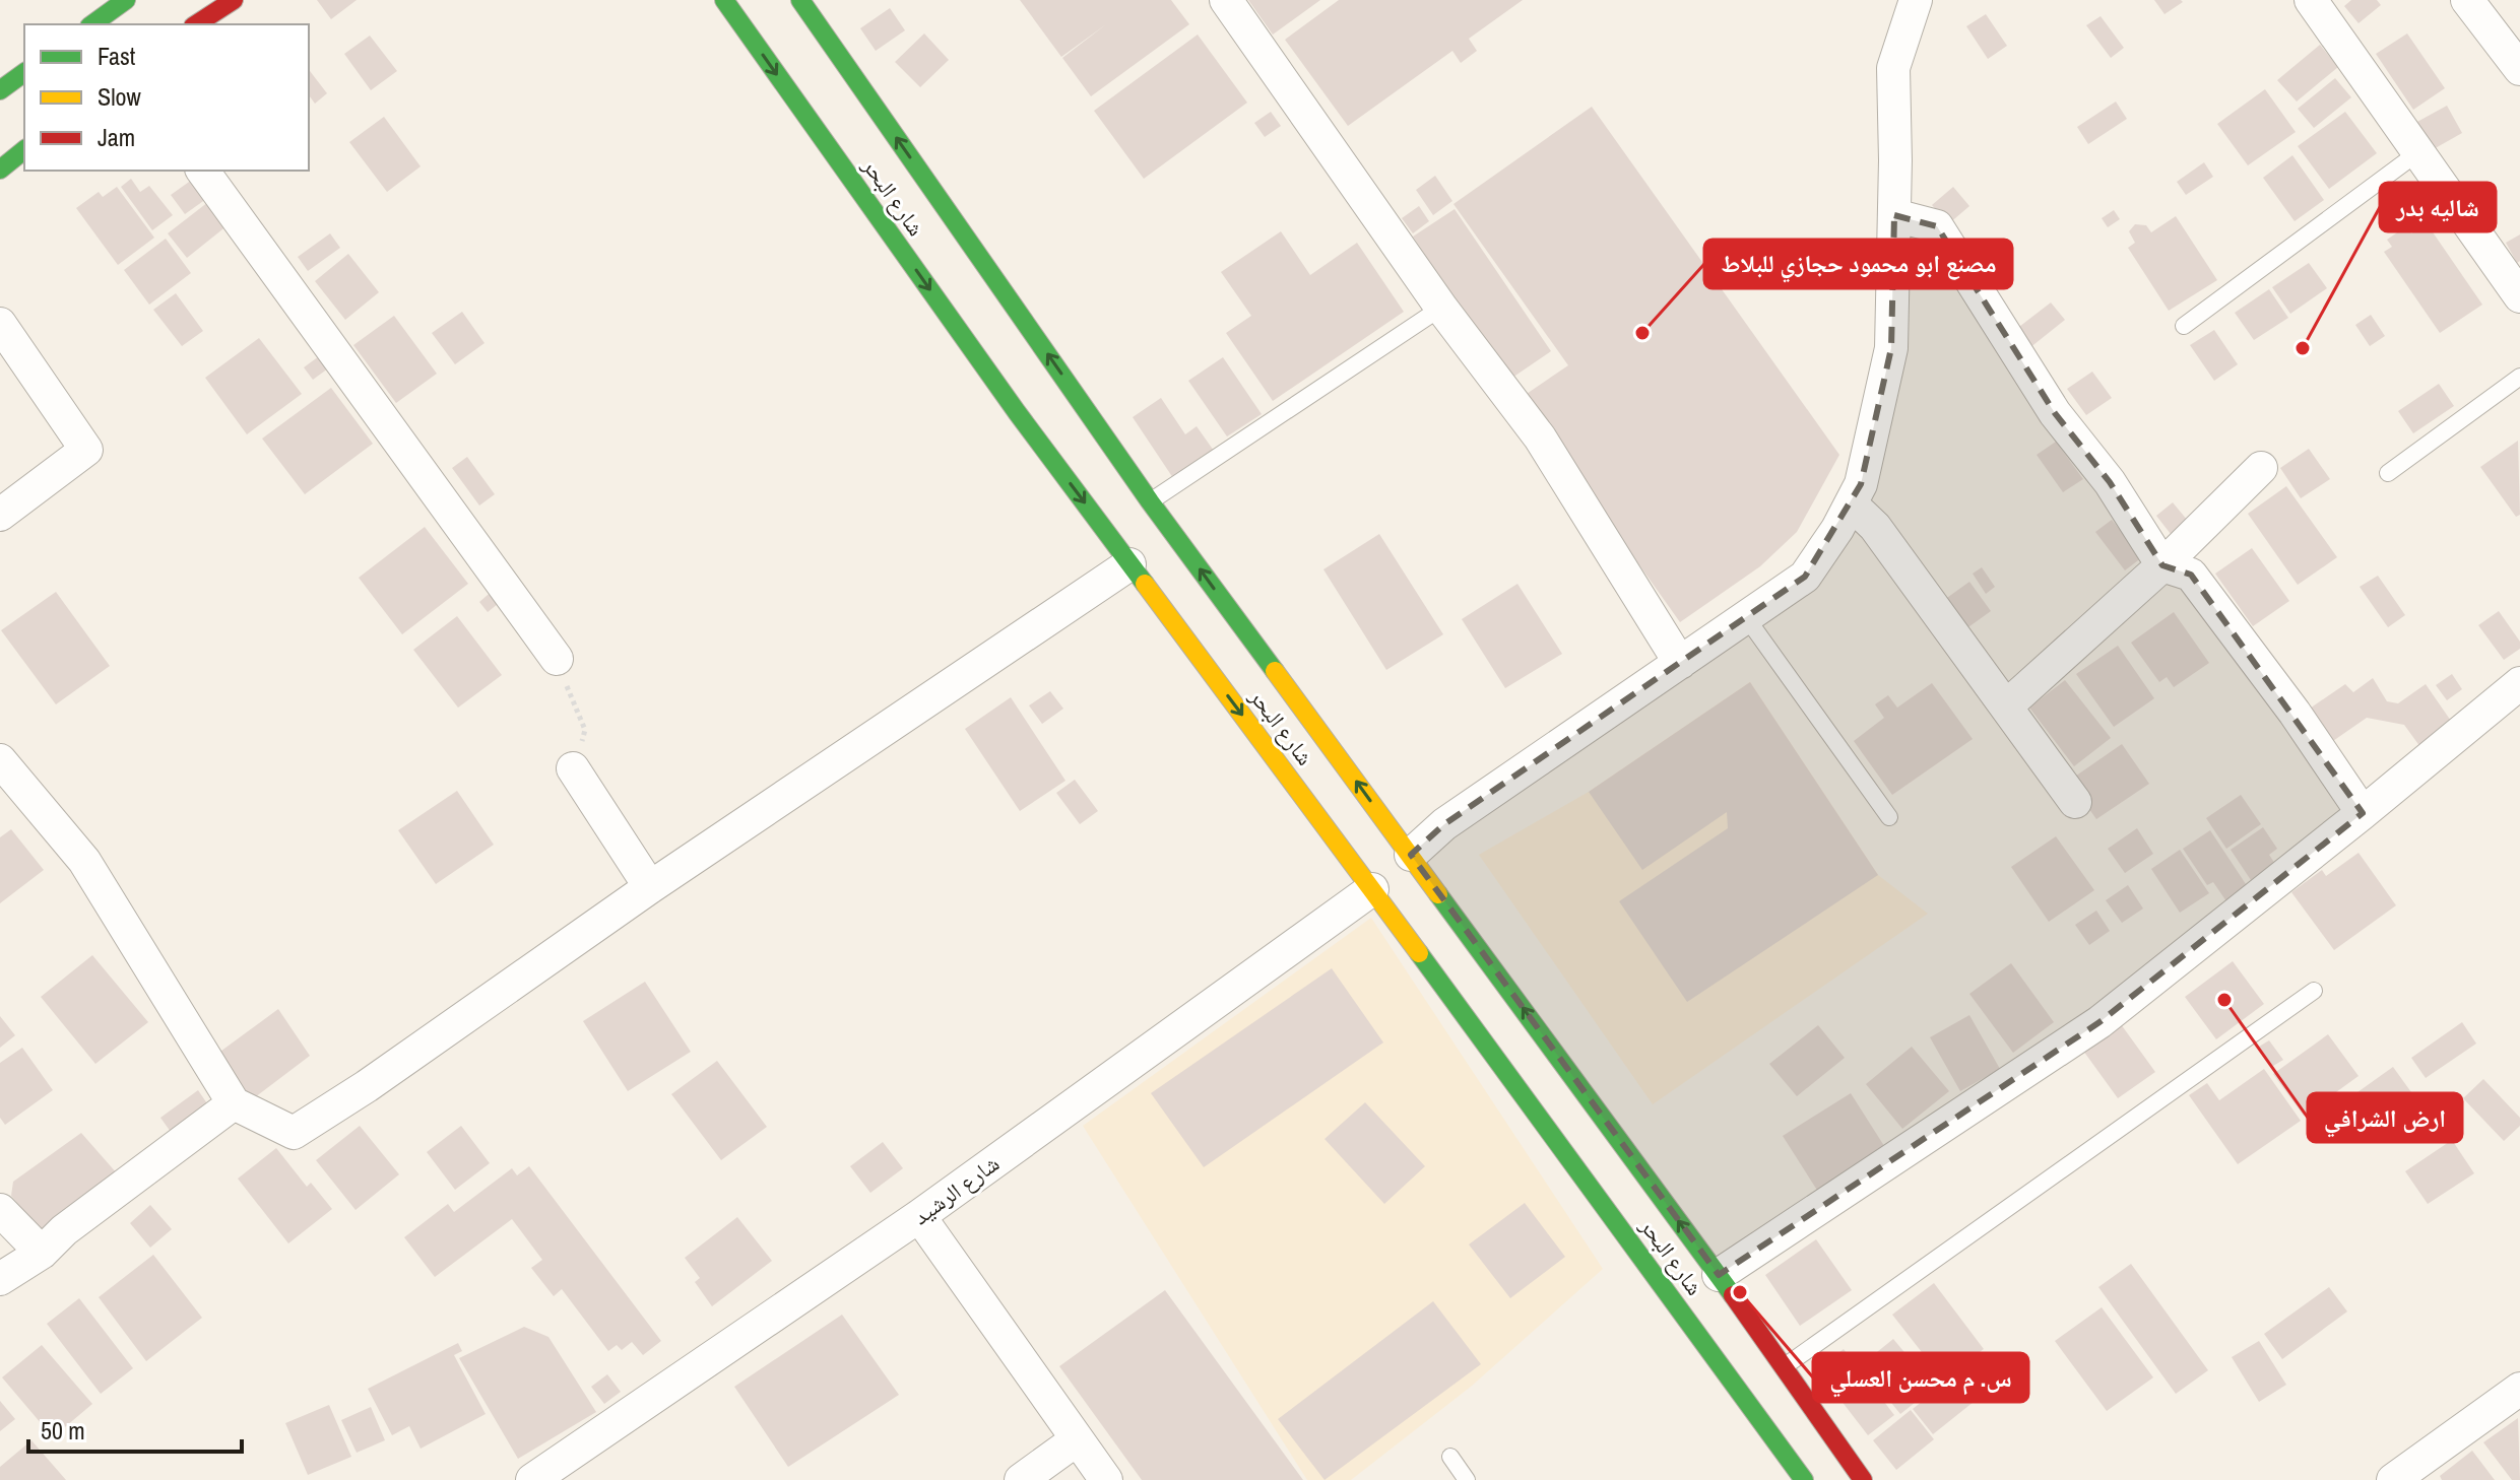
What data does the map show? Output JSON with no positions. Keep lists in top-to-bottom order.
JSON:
{
  "streets": {
    "main road": ["شارع البحر"],
    "street": ["شارع الرشيد"]
  },
  "crossings": [
    ["شارع البحر", "شارع الرشيد"]
  ],
  "places": [
    "مصنع ابو محمود حجازي للبلاط",
    "شاليه بدر",
    "ارض الشرافي",
    "س. م محسن العسلي"
  ],
  "legend": ["Fast", "Slow", "Jam"],
  "scale_bar": "50 m"
}
